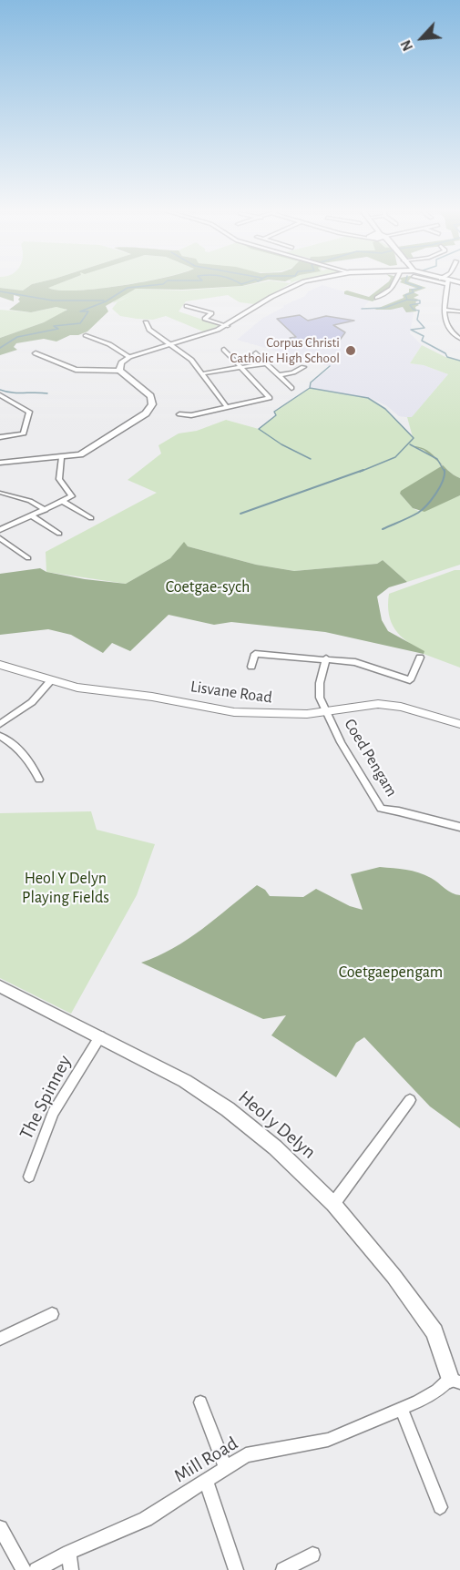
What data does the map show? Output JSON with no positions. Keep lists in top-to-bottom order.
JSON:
{
  "streets": {
    "main road": ["Lisvane Road"],
    "street": [
      "Coed Pengam",
      "The Spinney",
      "Heol y Delyn",
      "Mill Road"
    ]
  },
  "crossings": [
    ["Lisvane Road", "Coed Pengam"],
    ["The Spinney", "Heol y Delyn"],
    ["Heol y Delyn", "Mill Road"]
  ],
  "parks": ["Coetgae-sych", "Heol Y Delyn Playing Fields", "Coetgaepengam"],
  "places": ["Corpus Christi Catholic High School"],
  "north": "bottom left"
}
